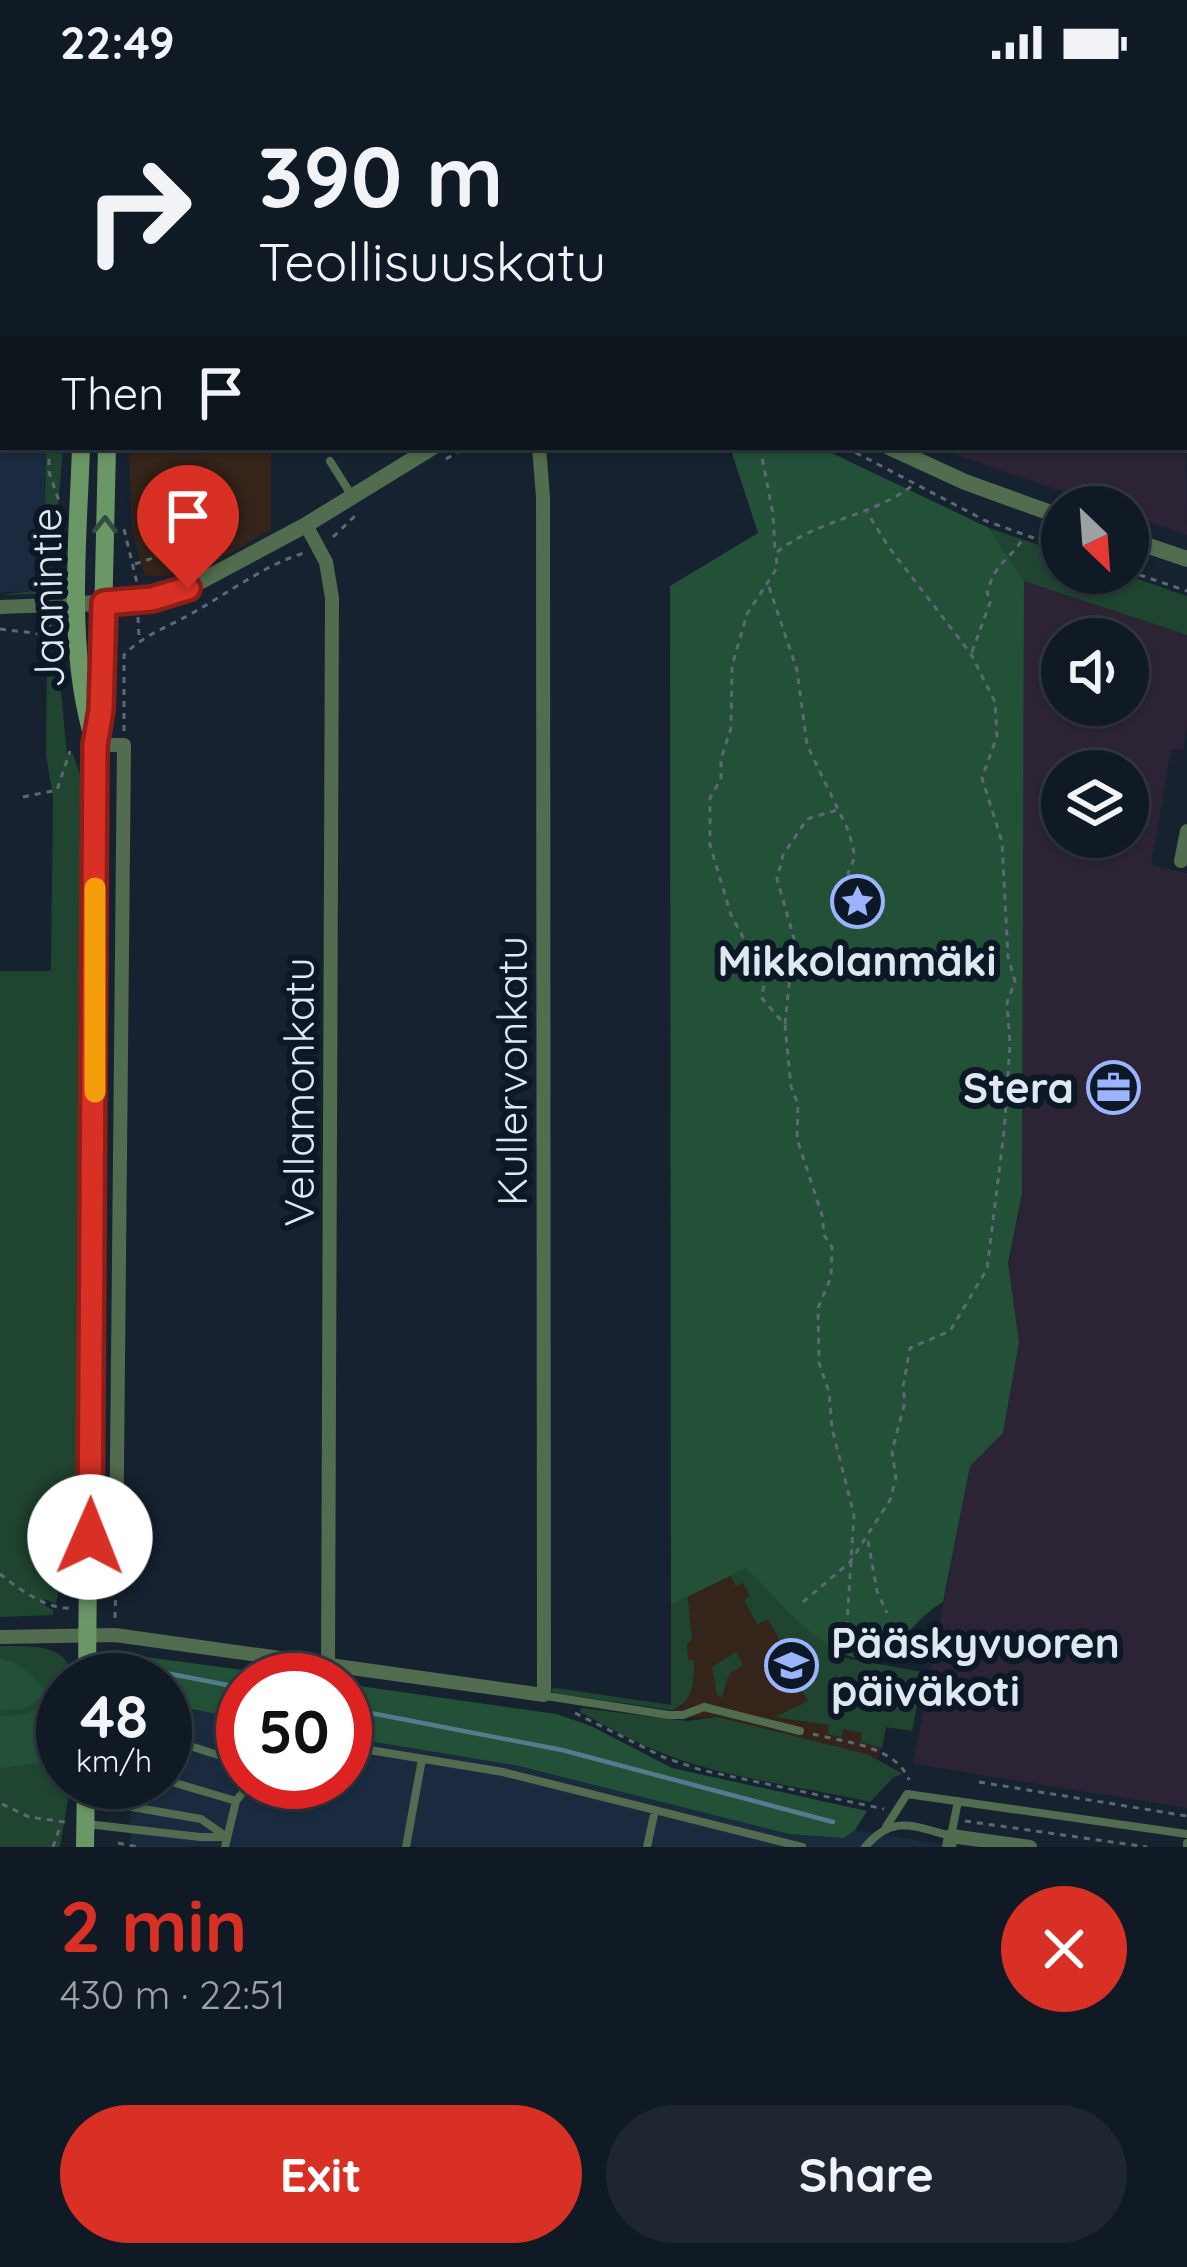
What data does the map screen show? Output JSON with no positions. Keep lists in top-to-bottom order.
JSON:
{
  "streets": {
    "main road": ["Jaanintie"],
    "street": ["Kullervonkatu", "Vellamonkatu"]
  },
  "places": {
    "place": ["Mikkolanmäki"],
    "office": ["Stera"],
    "school or university": ["Pääskyvuoren päiväkoti"]
  },
  "north": "bottom right",
  "page": {
    "status": "22:49",
    "turn": ["390 m", "Teollisuuskatu"],
    "then": "Then",
    "speed": "48 km/h",
    "limit": "50",
    "heading": ["2 min", "430 m · 22:51"],
    "buttons": ["Exit", "Share"]
  }
}
